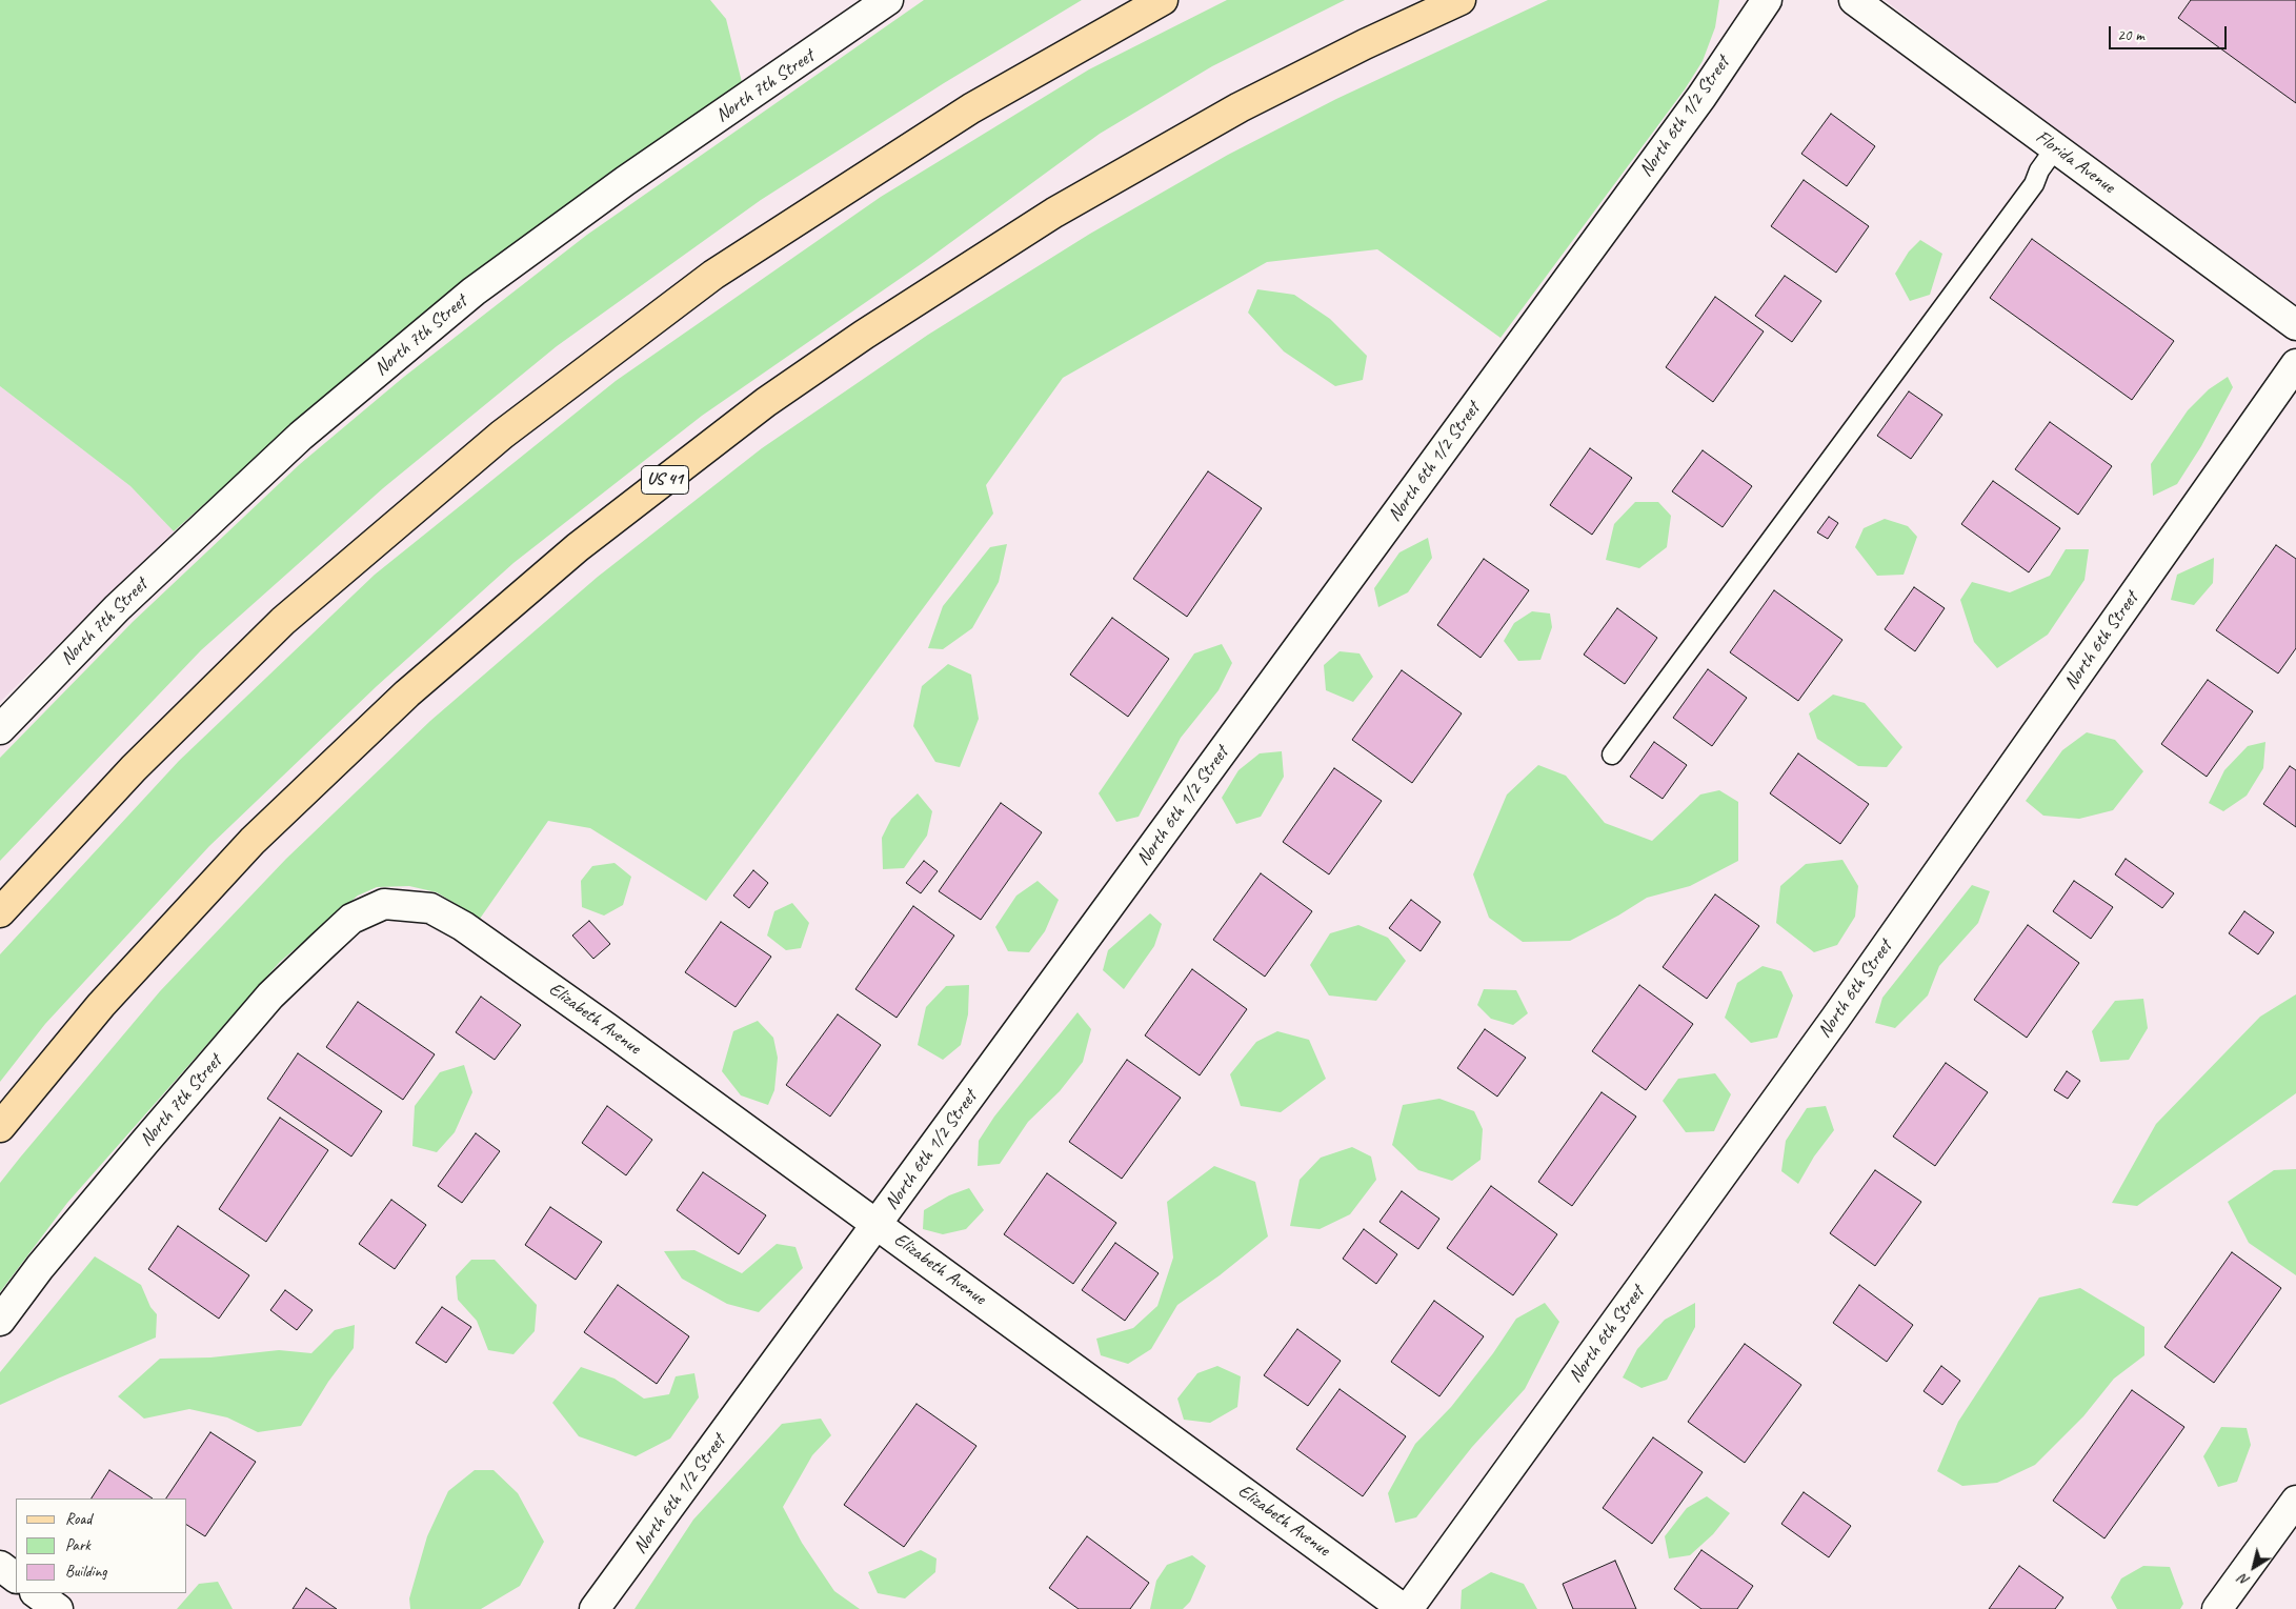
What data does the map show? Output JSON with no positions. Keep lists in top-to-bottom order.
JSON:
{
  "streets": {
    "main road": ["US 41"],
    "street": [
      "North 7th Street",
      "North 6th 1/2 Street",
      "Florida Avenue",
      "North 6th Street",
      "Elizabeth Avenue"
    ]
  },
  "crossings": [
    ["North 7th Street", "Elizabeth Avenue"],
    ["North 6th 1/2 Street", "Elizabeth Avenue"]
  ],
  "legend": ["Road", "Park", "Building"],
  "scale_bar": "20 m",
  "north": "bottom left"
}
